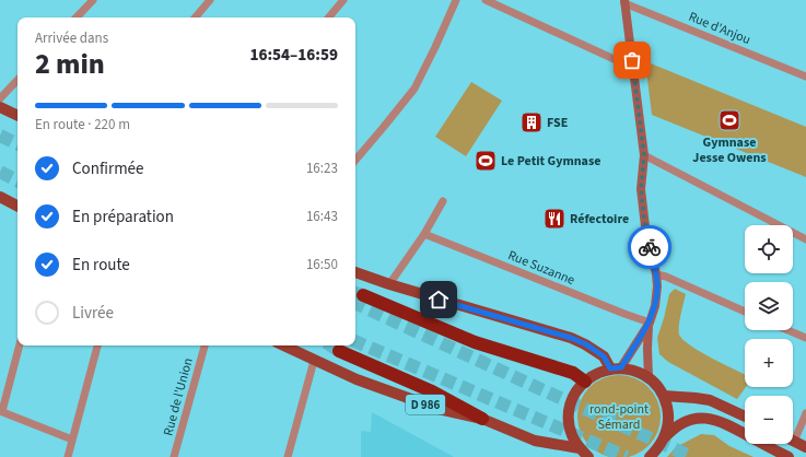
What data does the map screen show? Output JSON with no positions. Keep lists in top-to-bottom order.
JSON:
{
  "streets": {
    "main road": ["D 986"],
    "street": ["Rue d'Anjou", "Rue Suzanne", "Rue de l'Union"]
  },
  "parks": ["rond-point Sémard"],
  "places": {
    "sports": ["Gymnase Jesse Owens", "Le Petit Gymnase"],
    "building": ["FSE"],
    "restaurant": ["Réfectoire"]
  },
  "page": {
    "heading": ["2 min", "Arrivée dans", "16:54–16:59"],
    "bar": "En route · 220 m",
    "list": [
      ["Confirmée", "16:23"],
      ["En préparation", "16:43"],
      ["En route", "16:50"],
      "Livrée"
    ],
    "map_buttons": ["+", "−"]
  }
}
